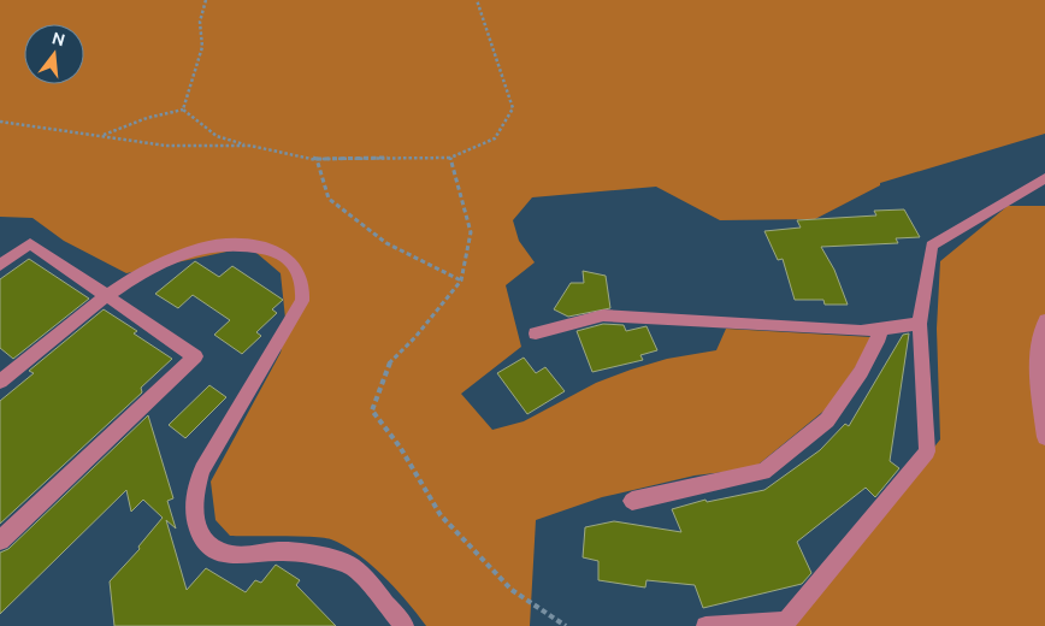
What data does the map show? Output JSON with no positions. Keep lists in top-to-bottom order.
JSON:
{
  "north": "top"
}
